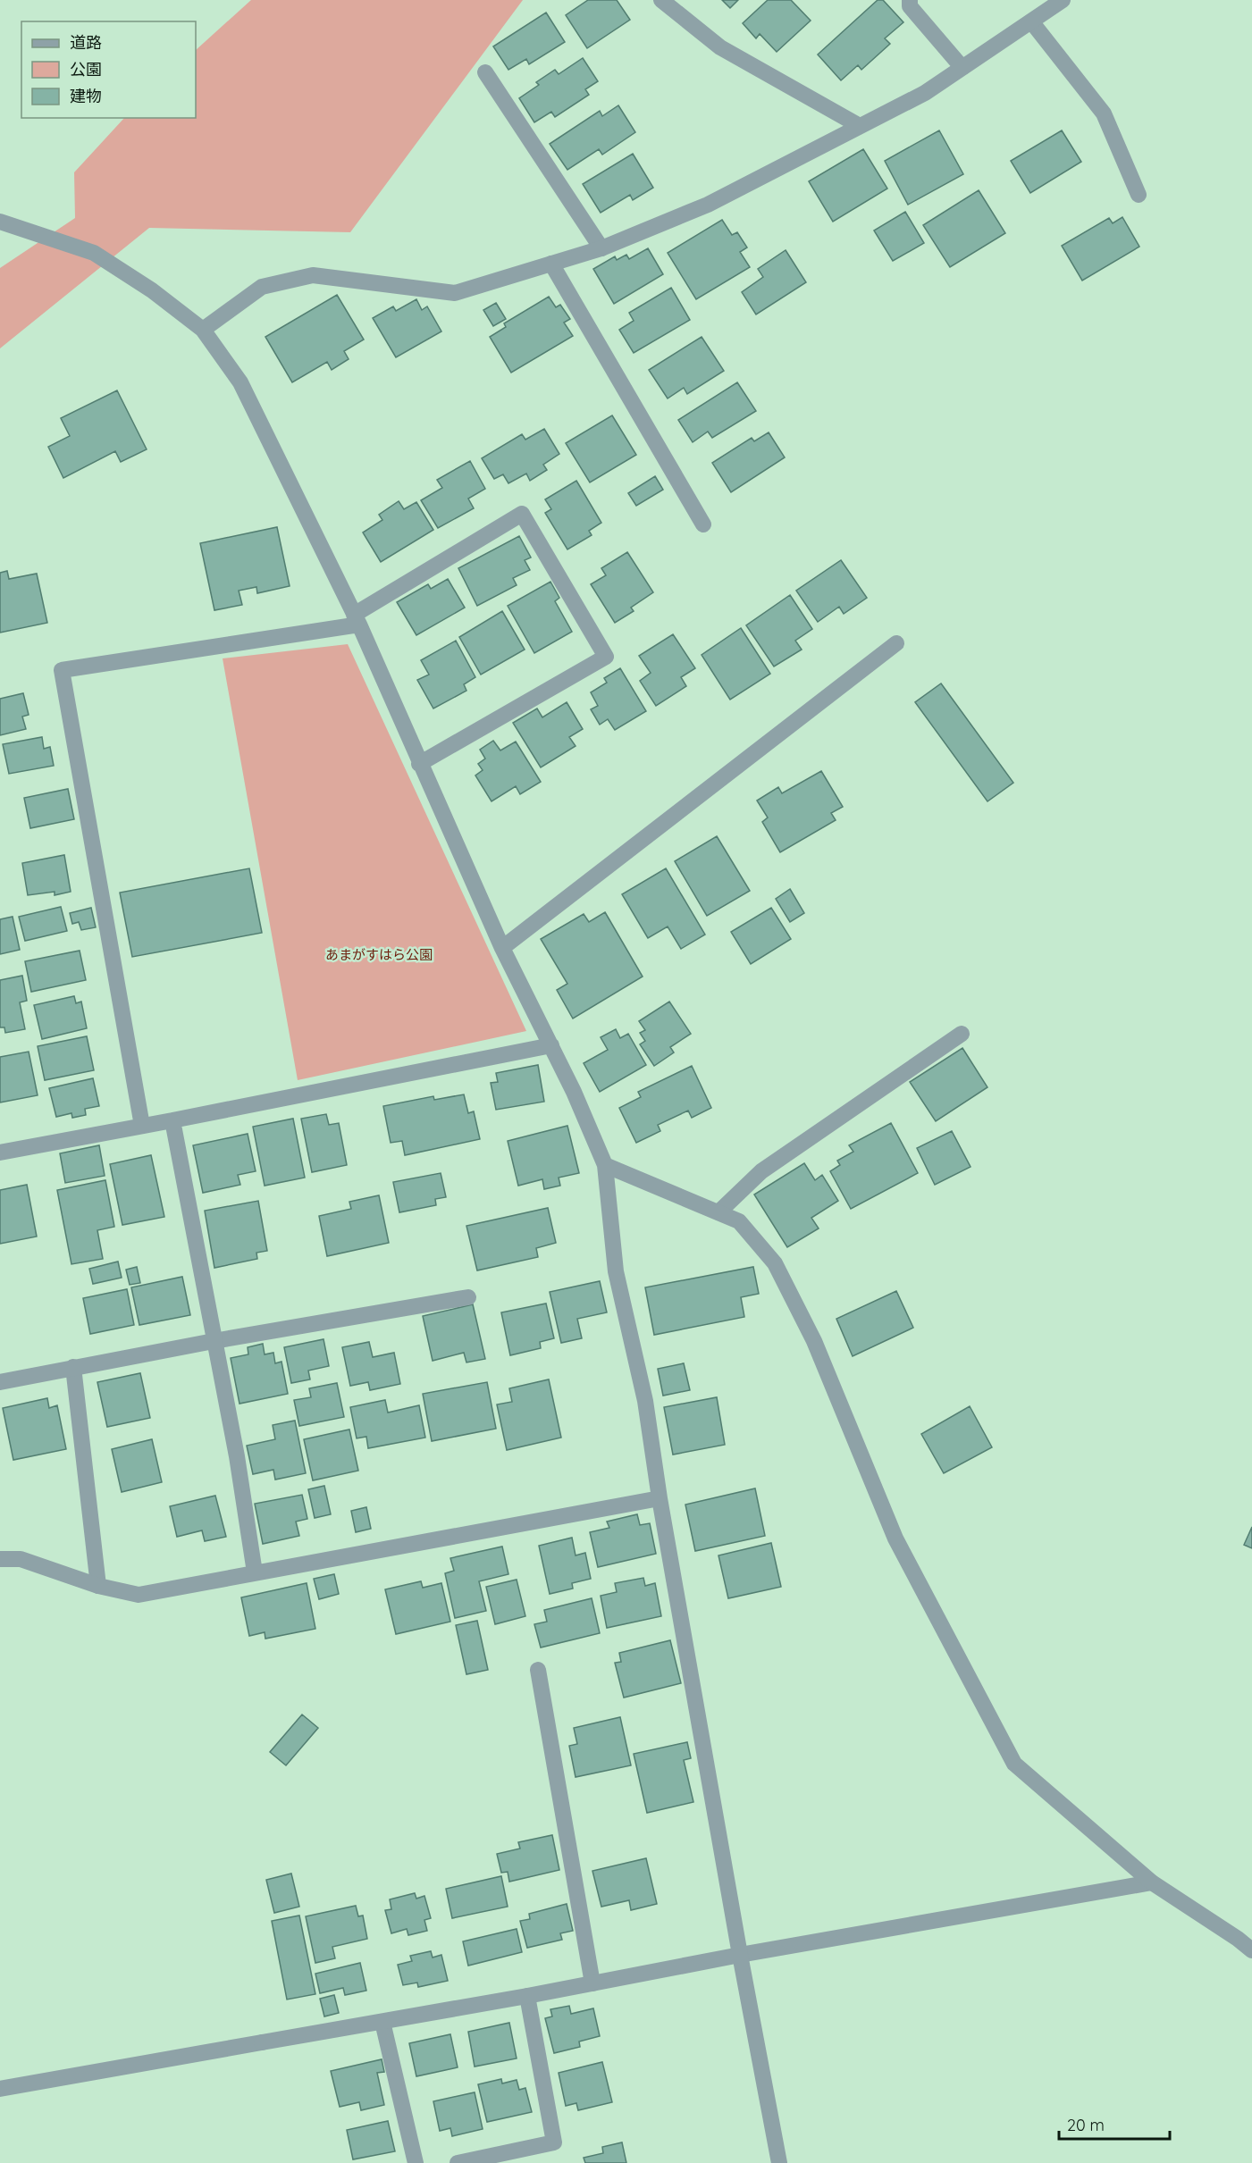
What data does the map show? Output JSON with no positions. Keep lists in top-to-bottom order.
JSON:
{
  "parks": ["あまがすはら公園"],
  "legend": ["道路", "公園", "建物"],
  "scale_bar": "20 m"
}
